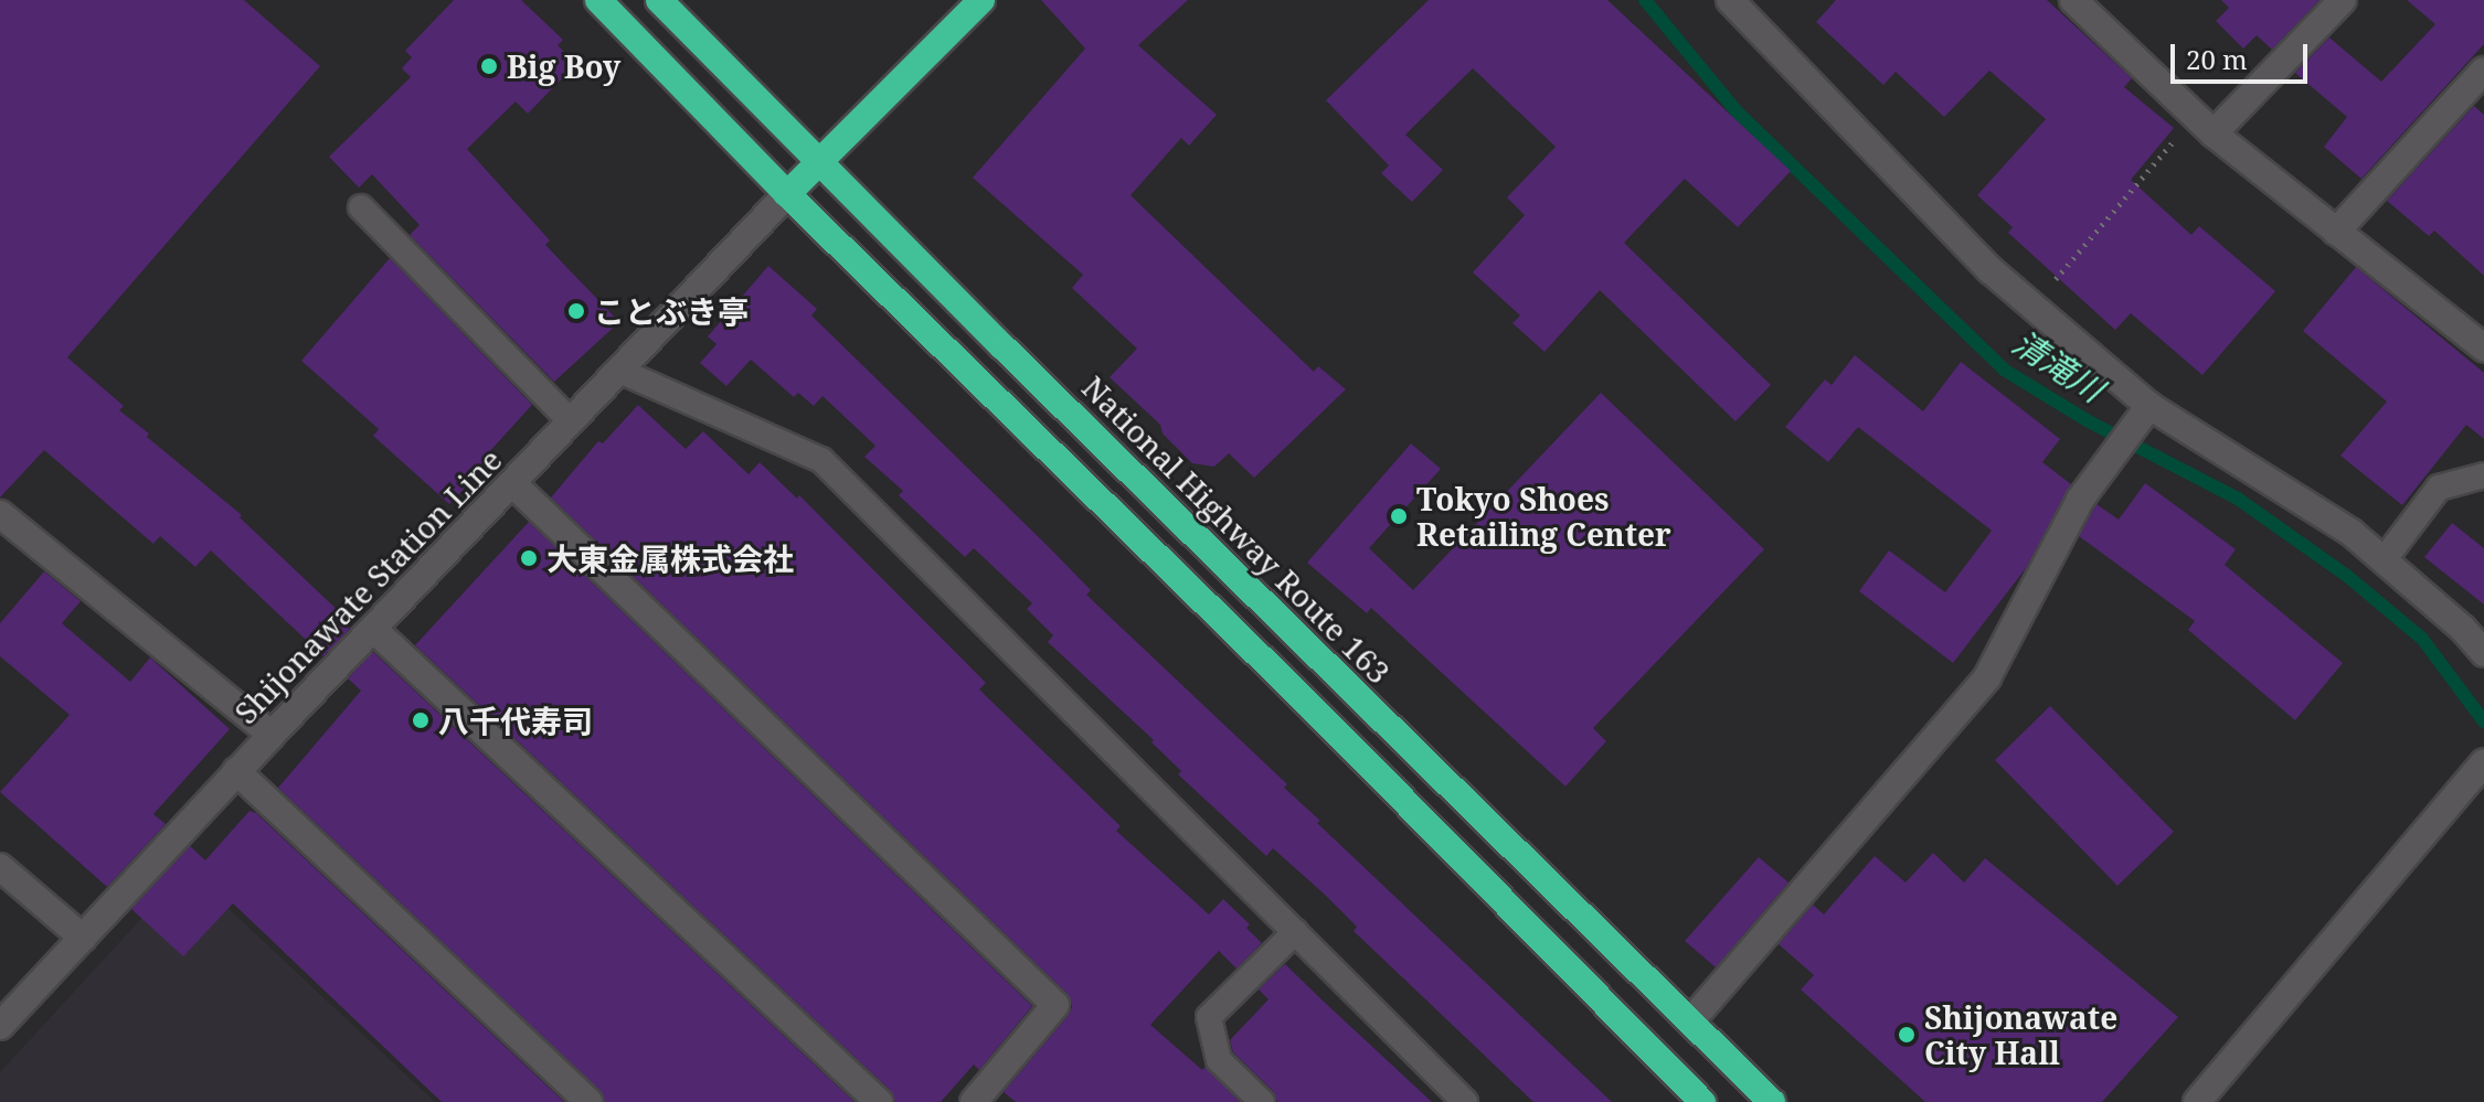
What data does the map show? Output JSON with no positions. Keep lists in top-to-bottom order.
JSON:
{
  "streets": {
    "highway": ["National Highway Route 163"],
    "street": ["Shijonawate Station Line"]
  },
  "water": ["清滝川"],
  "places": [
    "Big Boy",
    "ことぶき亭",
    "Tokyo Shoes Retailing Center",
    "大東金属株式会社",
    "八千代寿司",
    "Shijonawate City Hall"
  ],
  "scale_bar": "20 m"
}
